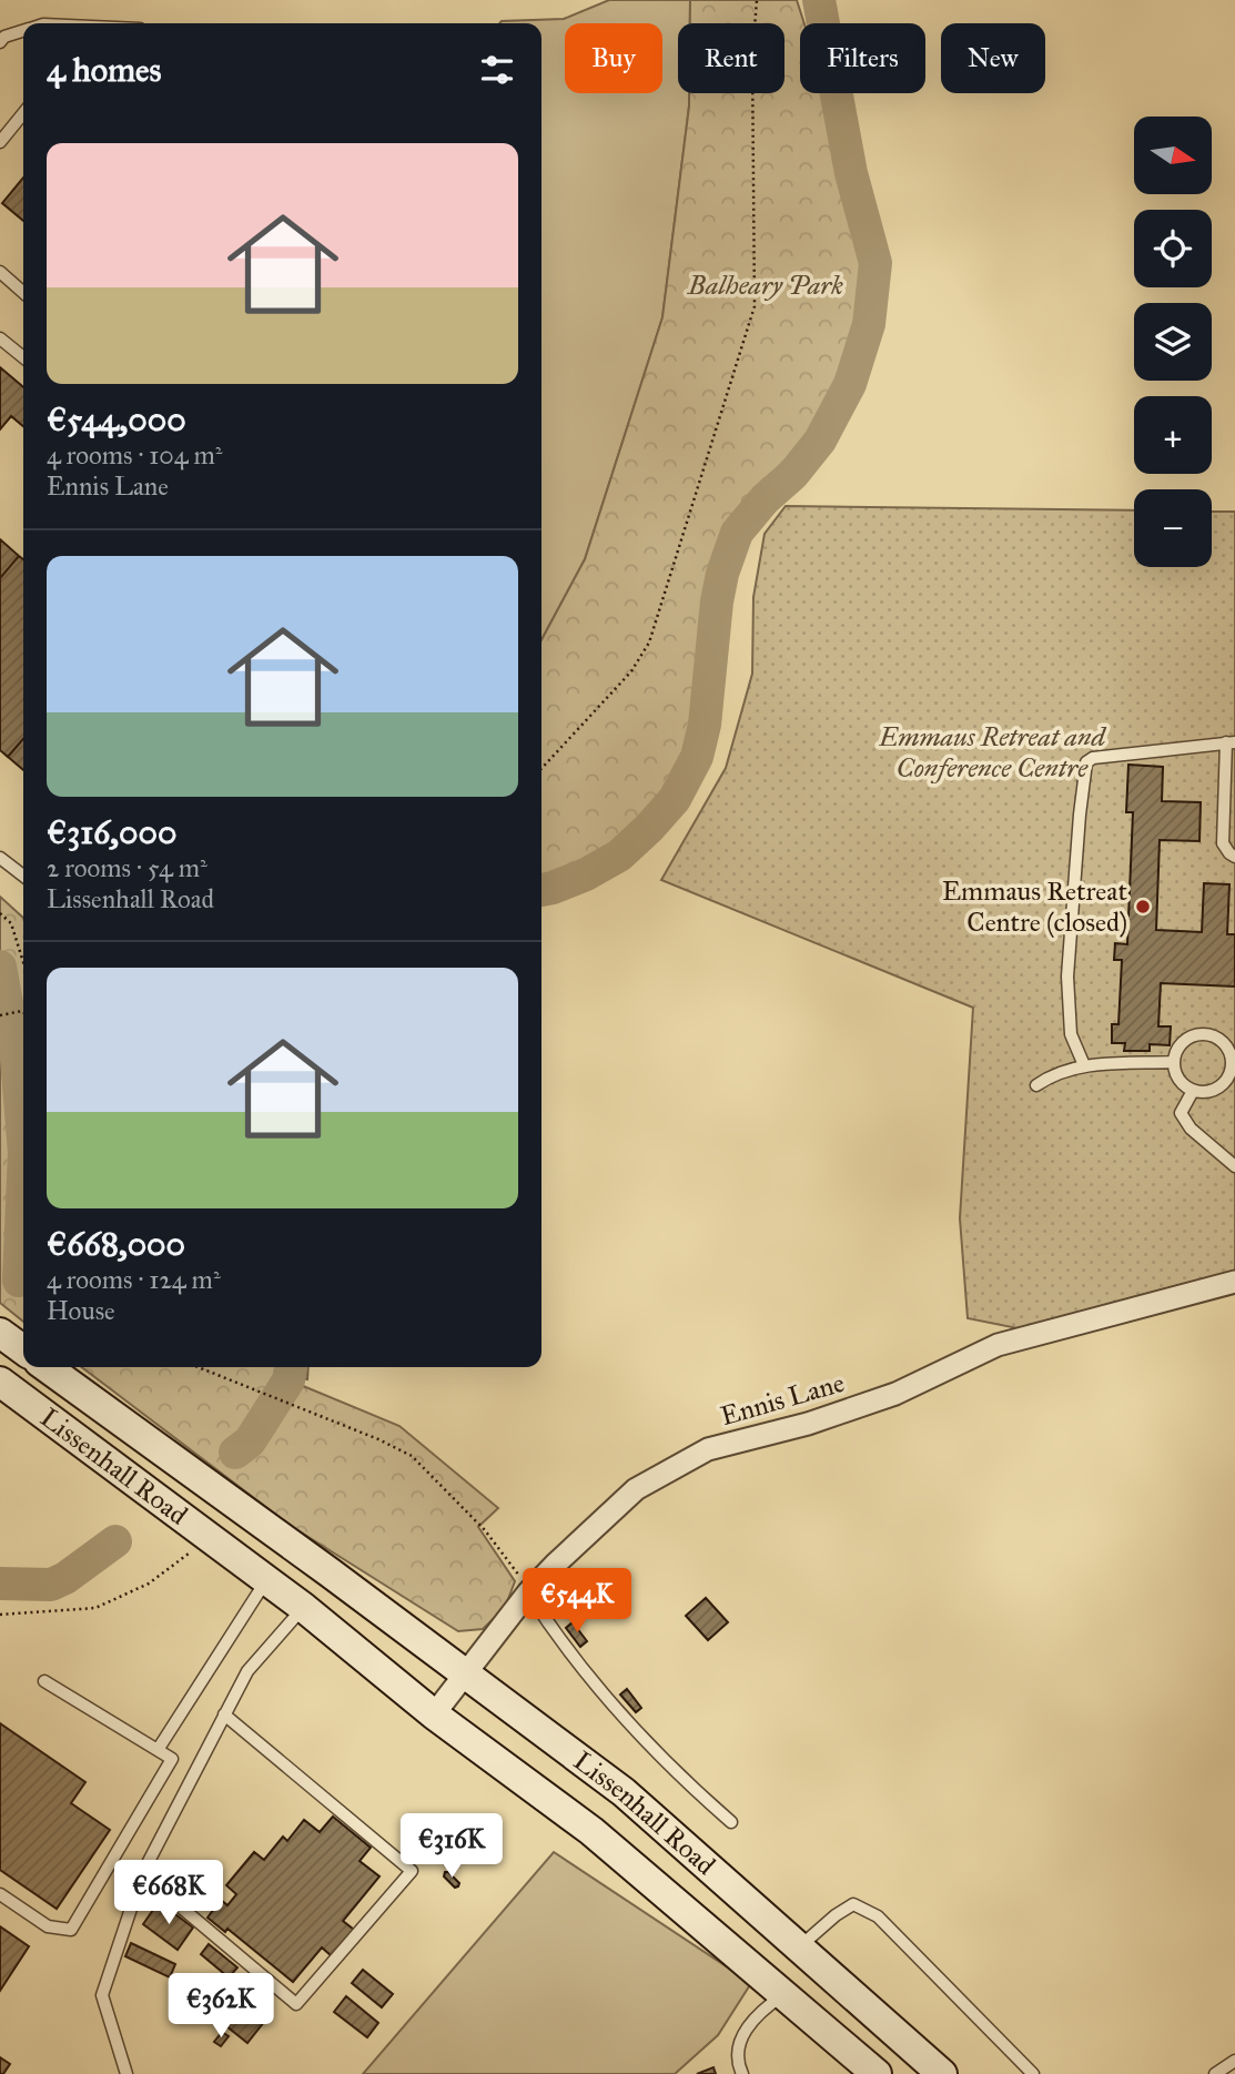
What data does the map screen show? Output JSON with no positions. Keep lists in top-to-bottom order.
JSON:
{
  "streets": {
    "main road": ["Lissenhall Road"],
    "street": ["Ennis Lane"]
  },
  "crossings": [
    ["Ennis Lane", "Lissenhall Road"]
  ],
  "parks": ["Balheary Park", "Emmaus Retreat and Conference Centre"],
  "places": ["Emmaus Retreat Centre (closed)"],
  "north": "right",
  "page": {
    "chip": [
      "Buy",
      "Rent",
      "Filters",
      "New"
    ],
    "heading": "4 homes",
    "map_buttons": ["+", "−"],
    "list": [
      {
        "name": "€544,000",
        "note": "4 rooms · 104 m² · Ennis Lane"
      },
      {
        "name": "€316,000",
        "note": "2 rooms · 54 m² · Lissenhall Road"
      },
      {
        "name": "€668,000",
        "note": "4 rooms · 124 m² · House"
      }
    ],
    "price": [
      "€544K",
      "€316K",
      "€668K",
      "€362K"
    ]
  }
}
